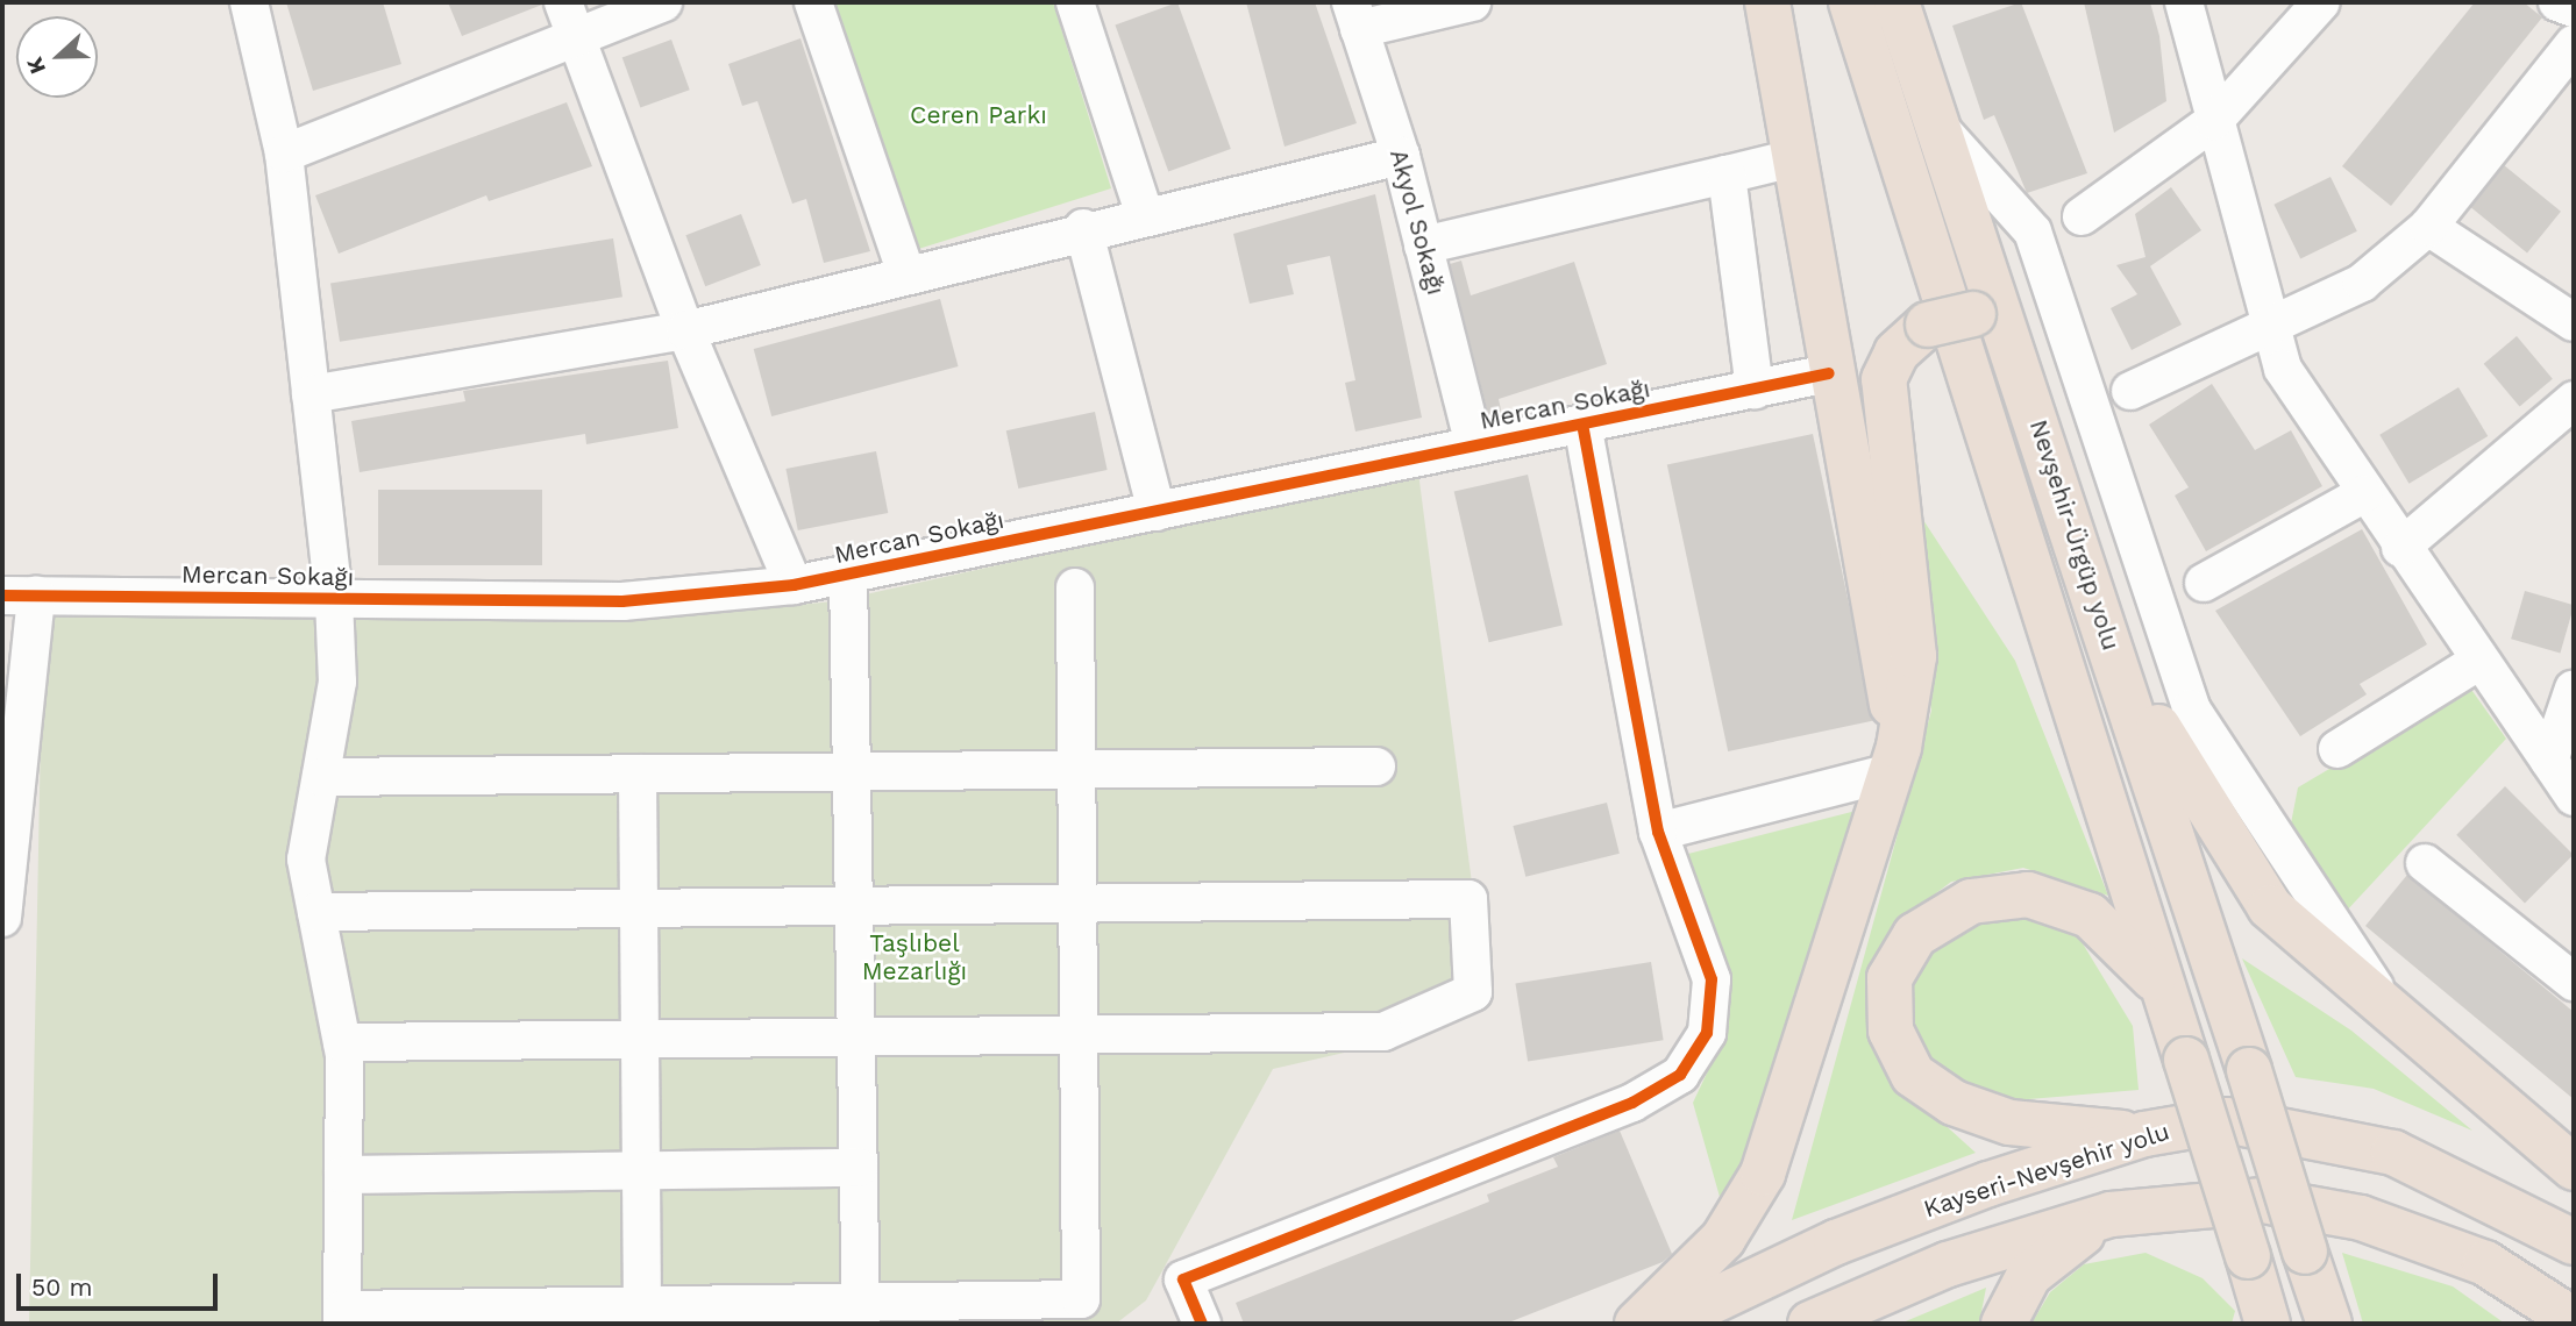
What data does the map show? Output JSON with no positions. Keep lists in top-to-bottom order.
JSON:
{
  "streets": {
    "highway": ["Nevşehir-Ürgüp yolu", "Kayseri-Nevşehir yolu"],
    "street": ["Akyol Sokağı", "Mercan Sokağı"]
  },
  "crossings": [
    ["Akyol Sokağı", "Mercan Sokağı"]
  ],
  "parks": ["Ceren Parkı", "Taşlıbel Mezarlığı"],
  "scale_bar": "50 m",
  "north": "left"
}
